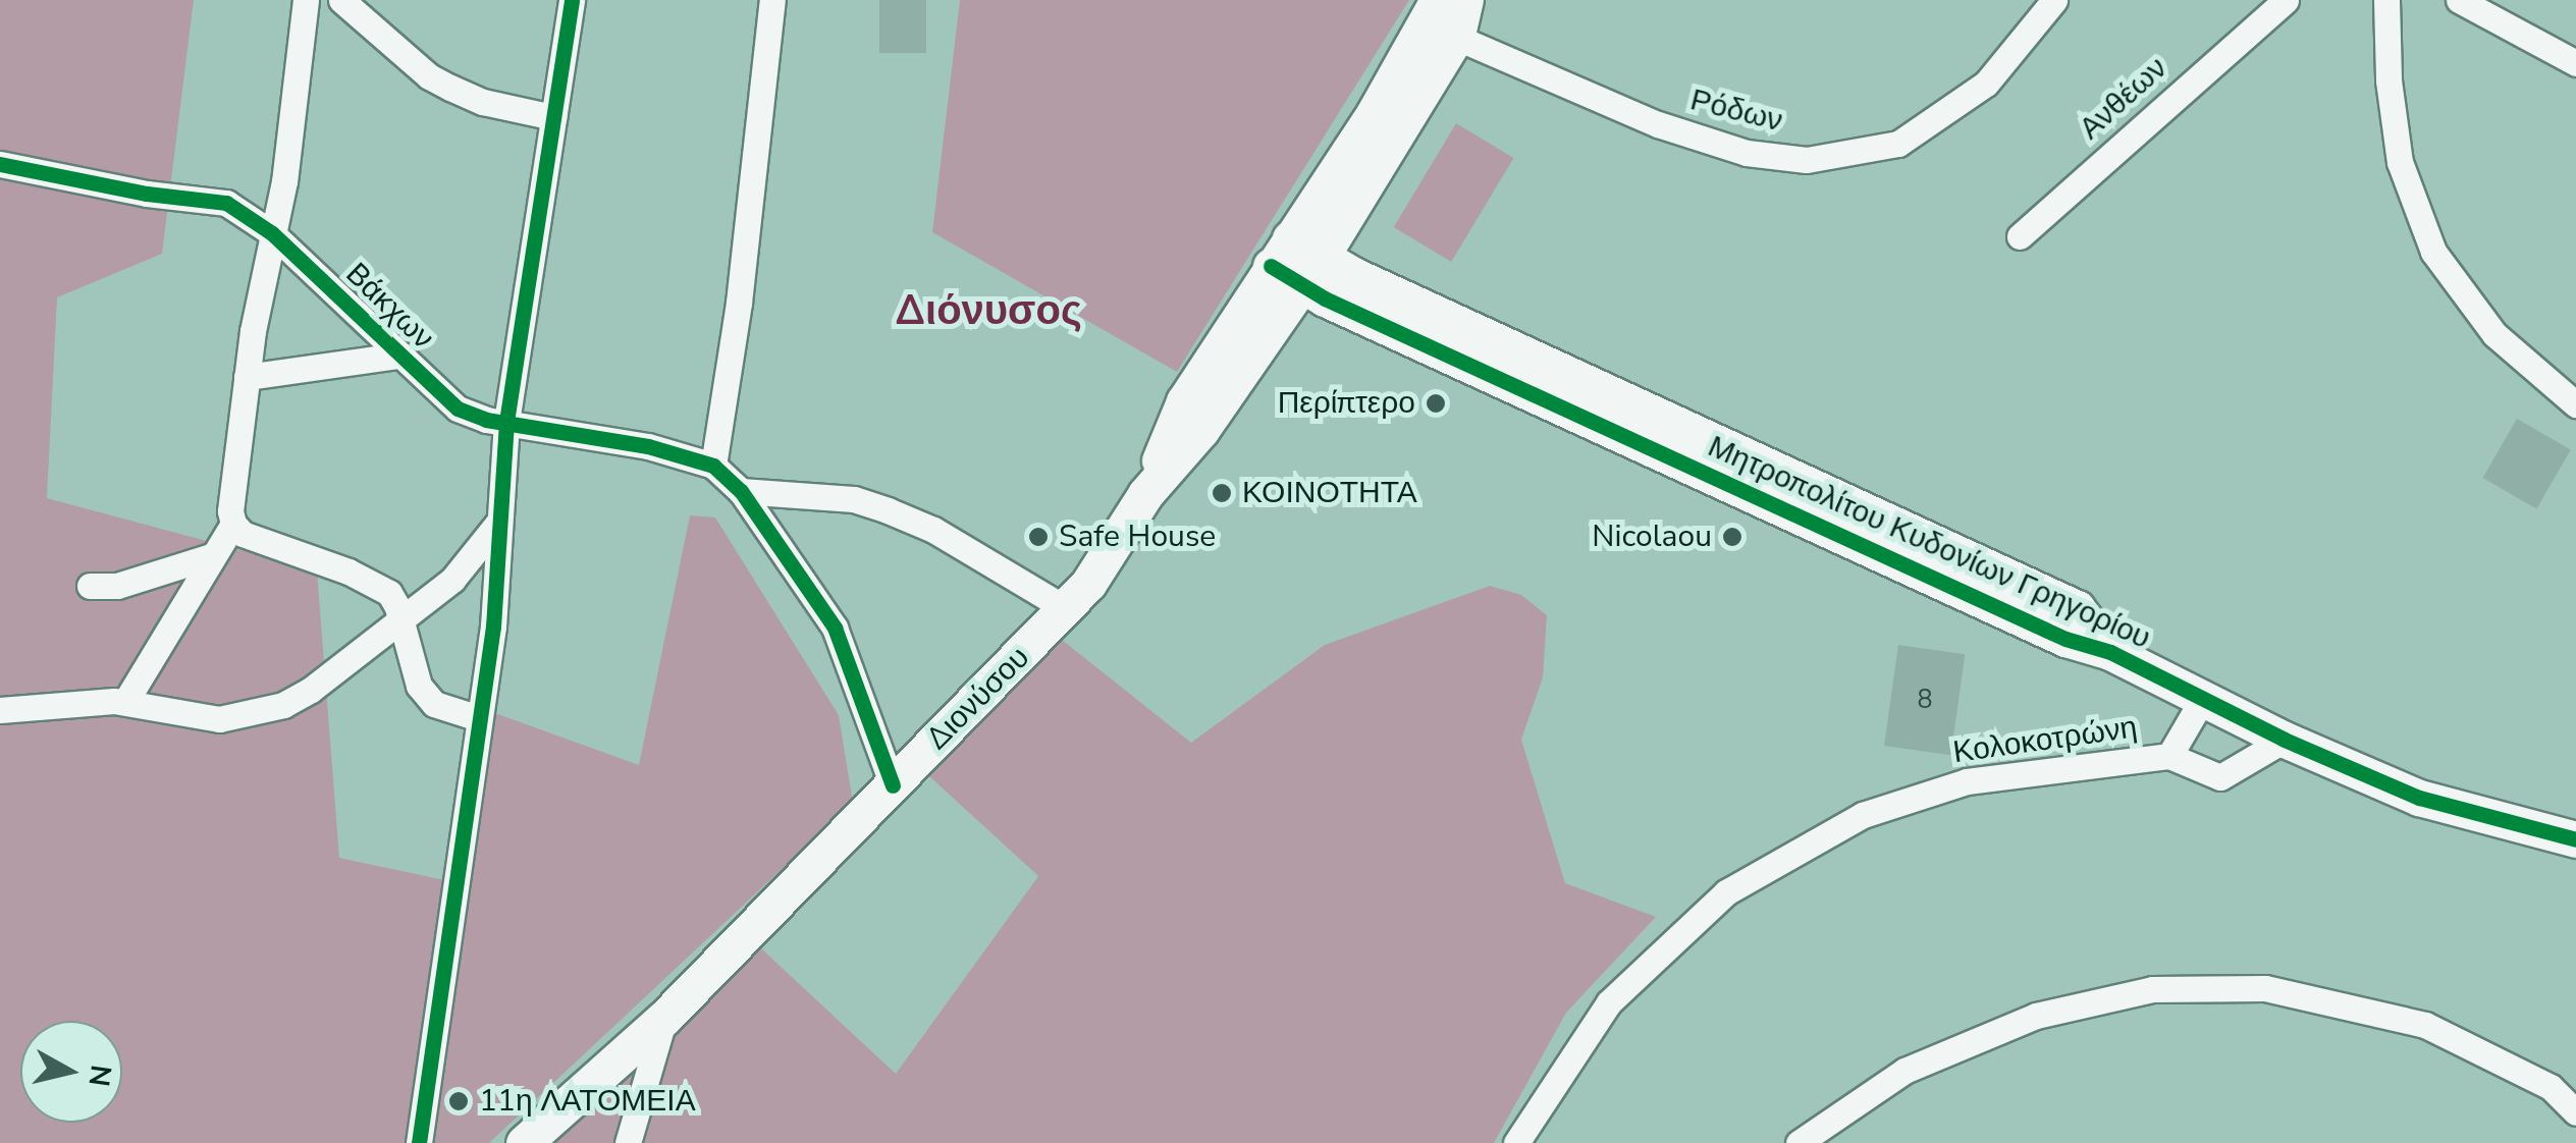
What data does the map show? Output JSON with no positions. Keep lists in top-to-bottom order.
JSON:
{
  "streets": {
    "main road": ["Μητροπολίτου Κυδονίων Γρηγορίου", "Διονύσου"],
    "street": [
      "Ανθέων",
      "Ρόδων",
      "Βάκχων",
      "Κολοκοτρώνη"
    ]
  },
  "crossings": [
    ["Ρόδων", "Διονύσου"],
    ["Βάκχων", "Διονύσου"],
    ["Μητροπολίτου Κυδονίων Γρηγορίου", "Διονύσου"],
    ["Μητροπολίτου Κυδονίων Γρηγορίου", "Κολοκοτρώνη"]
  ],
  "districts": ["Διόνυσος"],
  "places": [
    "Περίπτερο",
    "ΚΟΙΝΟΤΗΤΑ",
    "Safe House",
    "Nicolaou",
    "11η ΛΑΤΟΜΕΙΑ"
  ],
  "house_numbers": ["8"],
  "north": "right"
}
